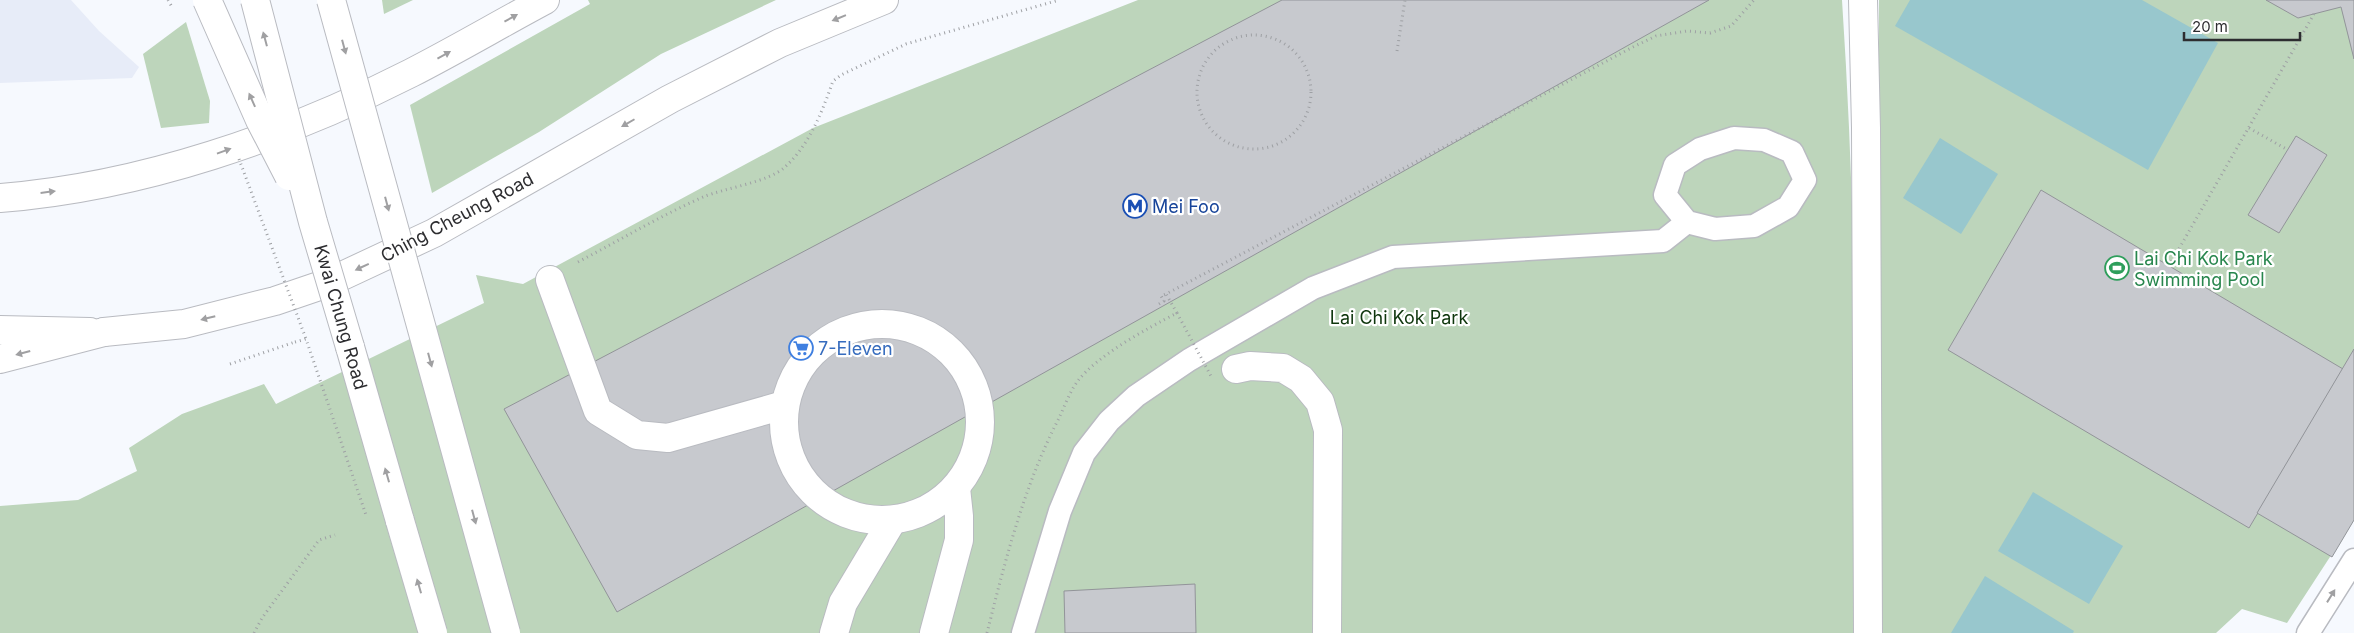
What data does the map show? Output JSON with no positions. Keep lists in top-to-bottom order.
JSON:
{
  "streets": {
    "main road": ["Ching Cheung Road", "Kwai Chung Road"]
  },
  "parks": ["Lai Chi Kok Park"],
  "places": {
    "metro station": ["Mei Foo"],
    "sports": ["Lai Chi Kok Park Swimming Pool"],
    "supermarket": ["7-Eleven"]
  },
  "scale_bar": "20 m"
}
